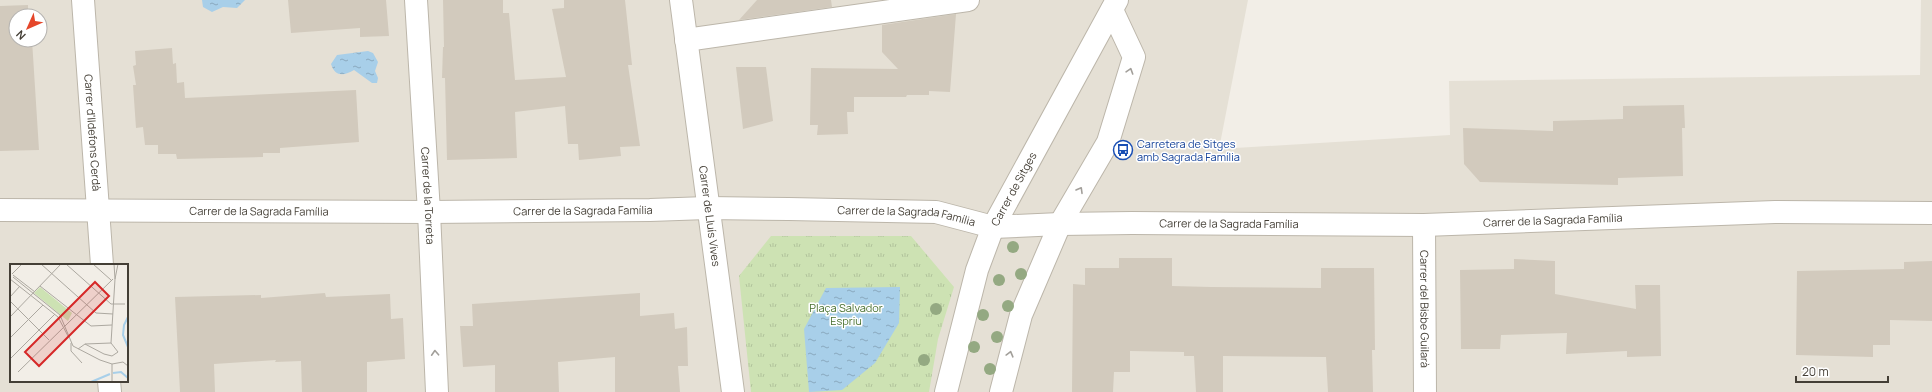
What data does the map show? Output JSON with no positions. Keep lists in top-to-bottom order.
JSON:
{
  "streets": {
    "street": [
      "Carrer d'Ildefons Cerdà",
      "Carrer de Sitges",
      "Carrer de la Torreta",
      "Carrer de la Sagrada Família",
      "Carrer de Lluís Vives",
      "Carrer del Bisbe Guilarà"
    ]
  },
  "crossings": [
    ["Carrer d'Ildefons Cerdà", "Carrer de la Sagrada Família"],
    ["Carrer de Sitges", "Carrer de la Sagrada Família"],
    ["Carrer de la Torreta", "Carrer de la Sagrada Família"],
    ["Carrer de la Sagrada Família", "Carrer de Lluís Vives"],
    ["Carrer de la Sagrada Família", "Carrer del Bisbe Guilarà"]
  ],
  "one_way": ["Carrer de la Torreta"],
  "parks": ["Plaça Salvador Espriu"],
  "places": {
    "bus stop": ["Carretera de Sitges amb Sagrada Família"]
  },
  "scale_bar": "20 m",
  "north": "bottom left"
}
